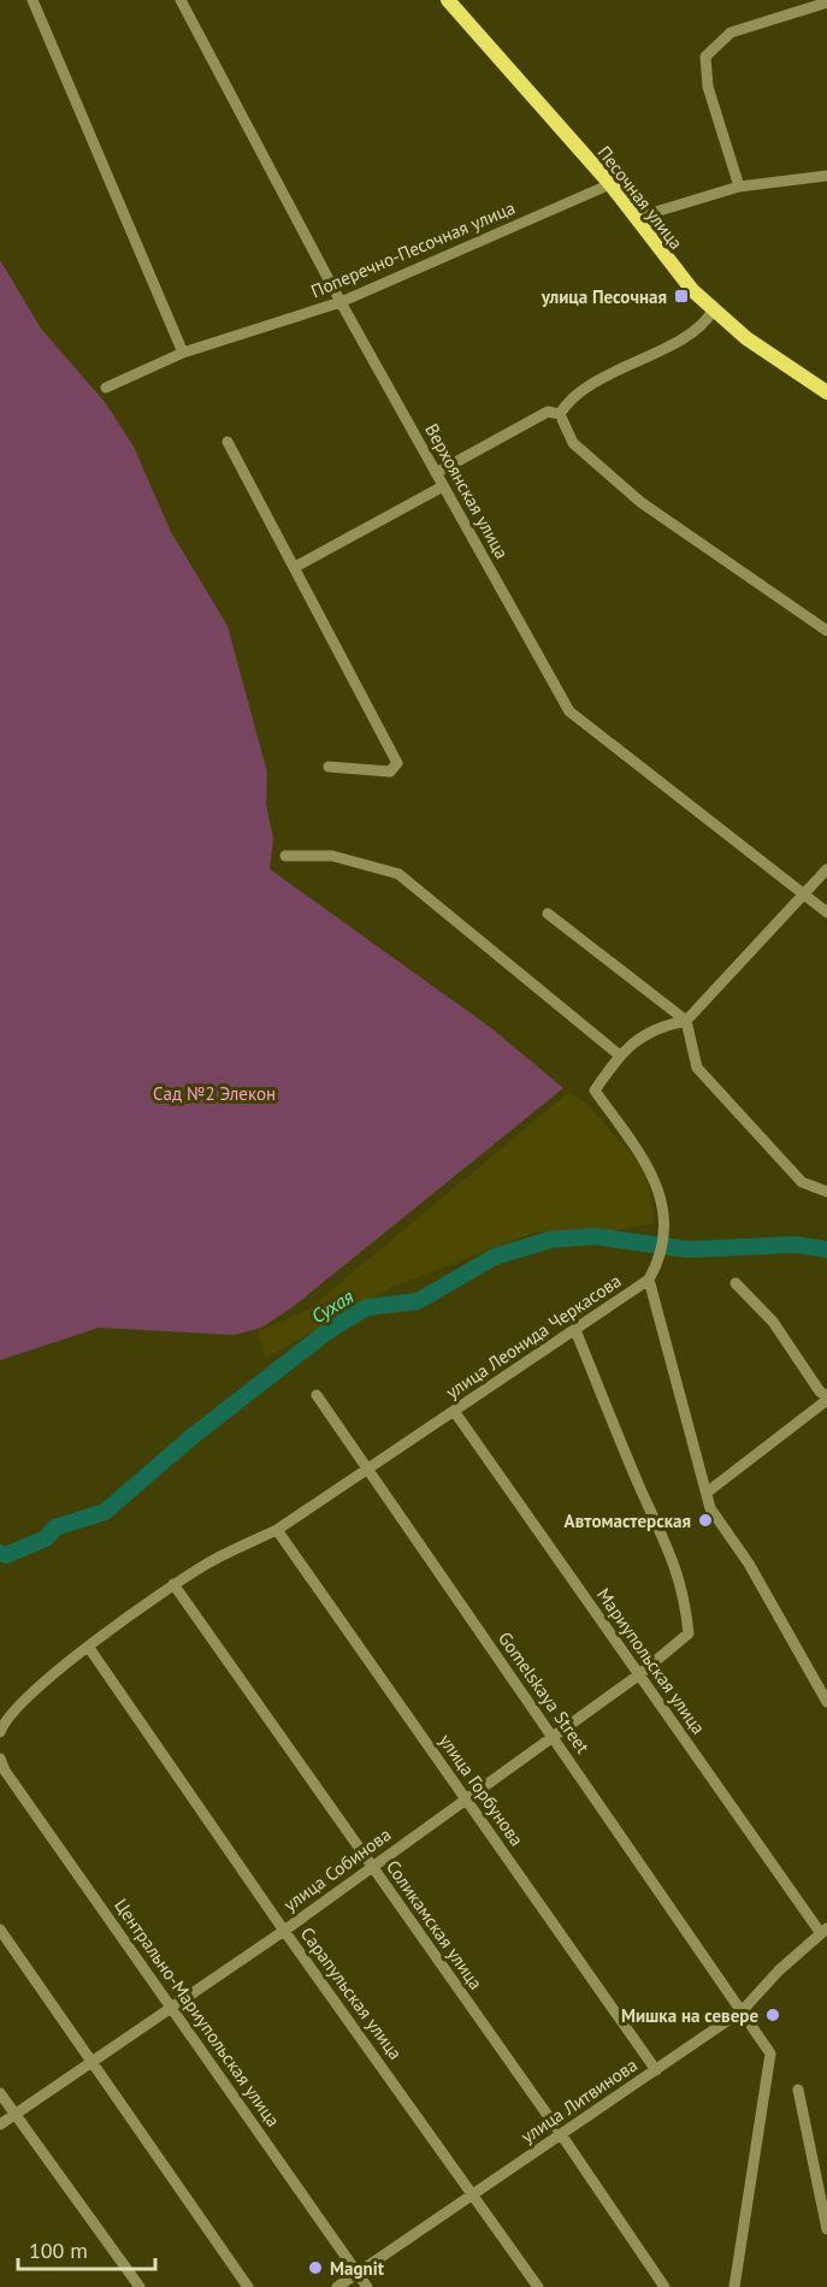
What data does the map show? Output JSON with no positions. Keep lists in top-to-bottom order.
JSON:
{
  "streets": {
    "main road": ["Песочная улица"],
    "street": [
      "Поперечно-Песочная улица",
      "Верхоянская улица",
      "улица Леонида Черкасова",
      "Мариупольская улица",
      "Gomelskaya Street",
      "улица Горбунова",
      "улица Собинова",
      "Соликамская улица",
      "Сарапульская улица",
      "Центрально-Мариупольская улица",
      "улица Литвинова"
    ]
  },
  "crossings": [
    ["Песочная улица", "Поперечно-Песочная улица"],
    ["Поперечно-Песочная улица", "Верхоянская улица"],
    ["улица Леонида Черкасова", "Мариупольская улица"],
    ["улица Леонида Черкасова", "Gomelskaya Street"],
    ["улица Леонида Черкасова", "улица Горбунова"],
    ["улица Леонида Черкасова", "улица Собинова"],
    ["улица Леонида Черкасова", "Соликамская улица"],
    ["улица Леонида Черкасова", "Сарапульская улица"],
    ["Мариупольская улица", "улица Собинова"],
    ["Мариупольская улица", "улица Литвинова"],
    ["Gomelskaya Street", "улица Собинова"],
    ["Gomelskaya Street", "улица Литвинова"],
    ["улица Горбунова", "улица Собинова"],
    ["улица Горбунова", "улица Литвинова"],
    ["улица Собинова", "Соликамская улица"],
    ["улица Собинова", "Сарапульская улица"],
    ["улица Собинова", "Центрально-Мариупольская улица"],
    ["Соликамская улица", "улица Литвинова"],
    ["Сарапульская улица", "улица Литвинова"],
    ["Центрально-Мариупольская улица", "улица Литвинова"]
  ],
  "water": ["Сухая"],
  "parks": ["Сад №2 Элекон"],
  "places": {
    "transit": ["улица Песочная"],
    "other": ["Автомастерская", "Мишка на севере", "Magnit"]
  },
  "scale_bar": "100 m"
}
